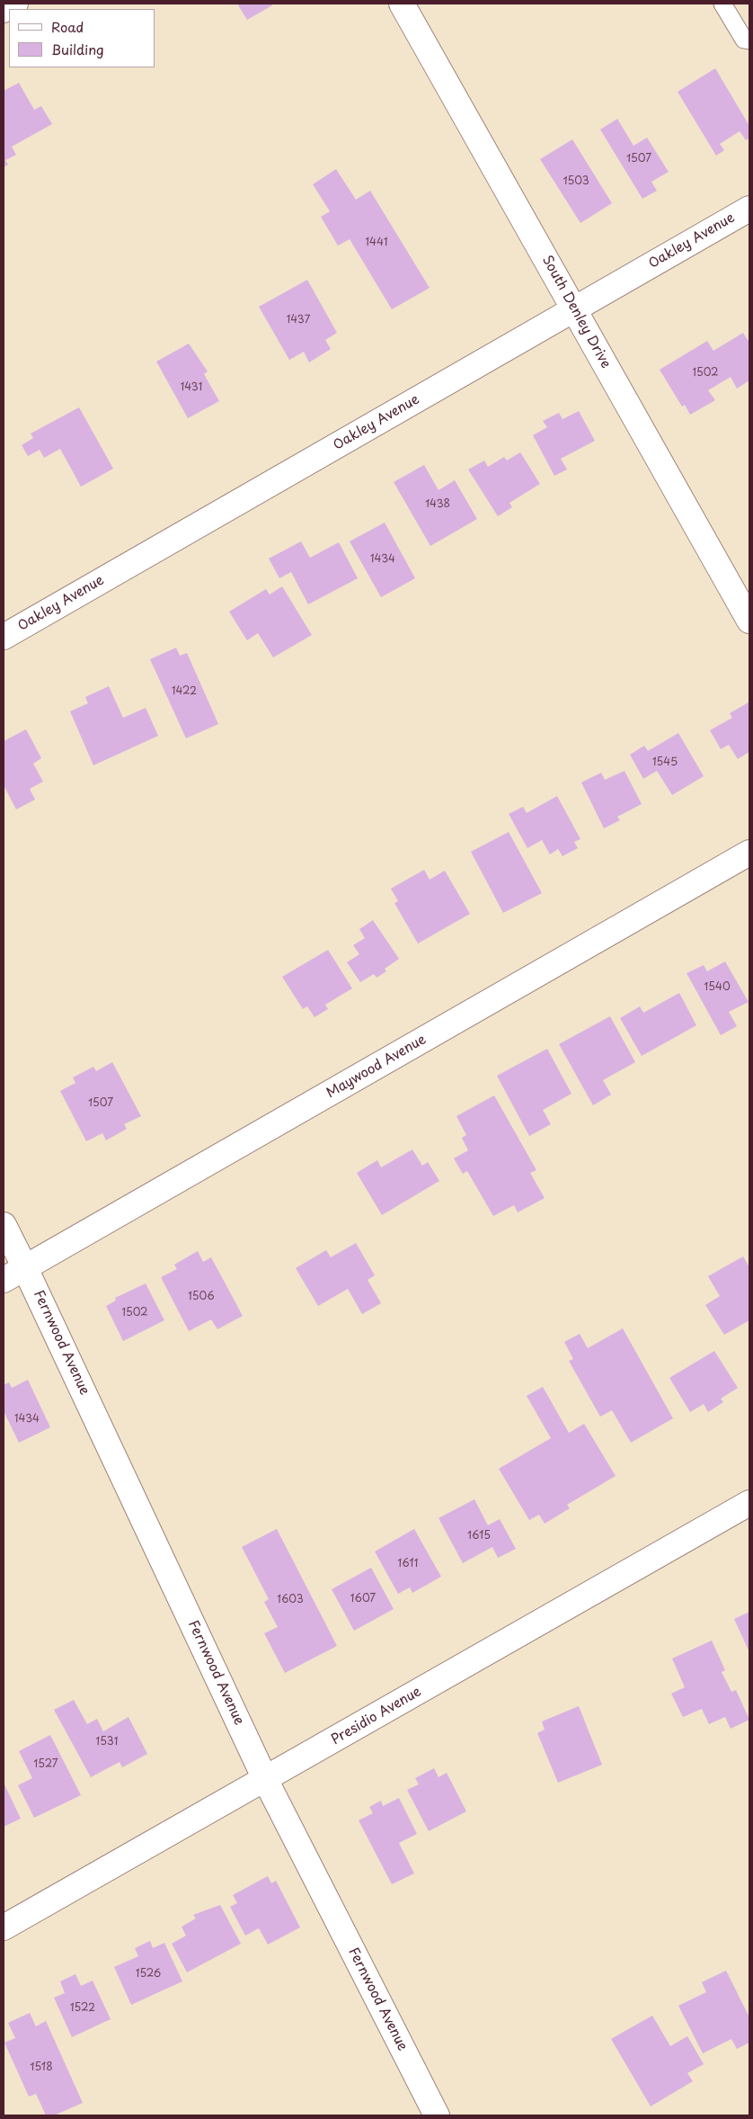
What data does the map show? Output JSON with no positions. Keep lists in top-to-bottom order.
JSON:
{
  "streets": {
    "street": [
      "Oakley Avenue",
      "South Denley Drive",
      "Maywood Avenue",
      "Fernwood Avenue",
      "Presidio Avenue"
    ]
  },
  "crossings": [
    ["Oakley Avenue", "South Denley Drive"],
    ["Maywood Avenue", "Fernwood Avenue"],
    ["Fernwood Avenue", "Presidio Avenue"]
  ],
  "house_numbers": [
    "1507",
    "1503",
    "1441",
    "1437",
    "1502",
    "1431",
    "1438",
    "1434",
    "1422",
    "1545",
    "1540",
    "1507",
    "1506",
    "1502",
    "1434",
    "1615",
    "1611",
    "1607",
    "1603",
    "1531",
    "1527",
    "1526",
    "1522",
    "1518"
  ],
  "legend": ["Road", "Building"]
}
